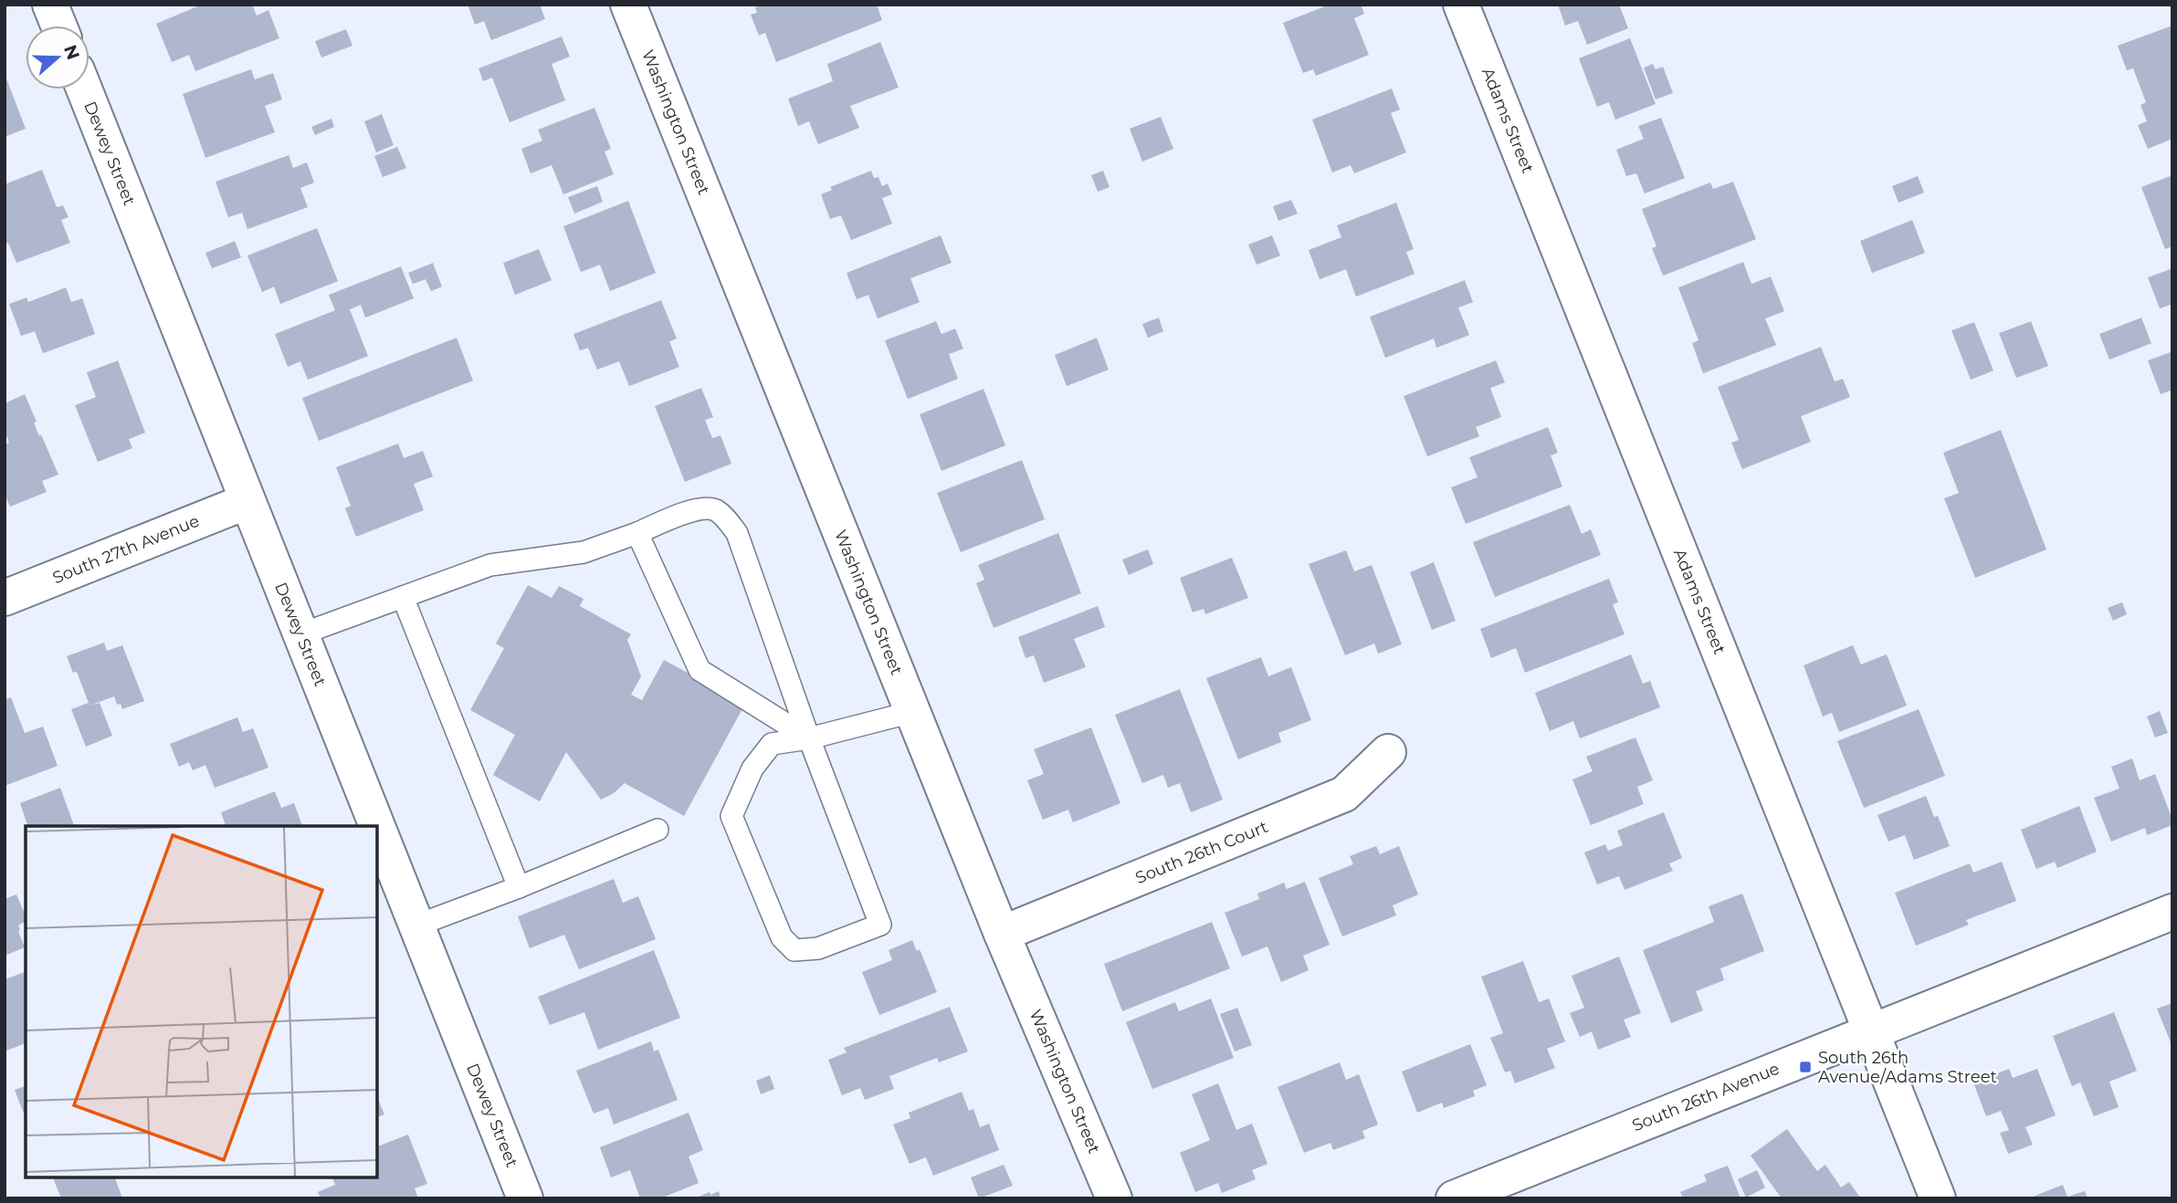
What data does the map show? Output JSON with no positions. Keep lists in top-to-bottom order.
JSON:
{
  "streets": {
    "street": [
      "Adams Street",
      "Washington Street",
      "Dewey Street",
      "South 27th Avenue",
      "South 26th Court",
      "South 26th Avenue"
    ]
  },
  "crossings": [
    ["Adams Street", "South 26th Avenue"],
    ["Washington Street", "South 26th Court"],
    ["Dewey Street", "South 27th Avenue"]
  ],
  "places": {
    "transit": ["South 26th Avenue/Adams Street"]
  },
  "north": "right"
}
